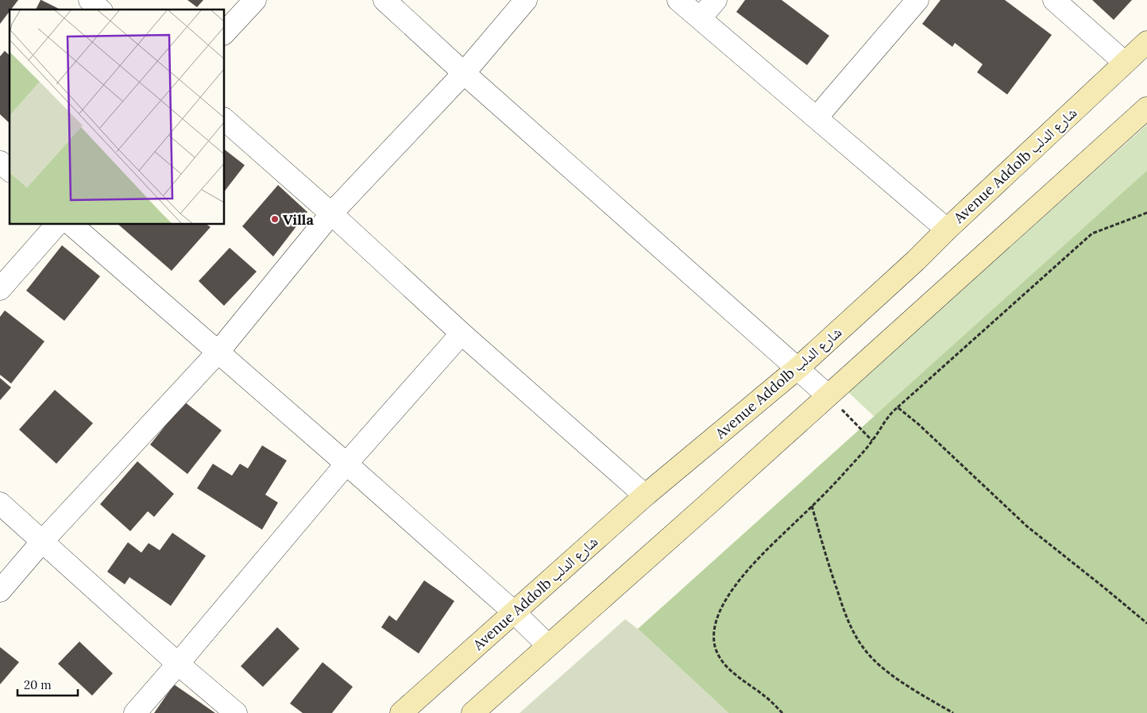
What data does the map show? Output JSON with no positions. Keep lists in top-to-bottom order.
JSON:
{
  "streets": {
    "street": ["Avenue Addolb شارع الدلب"]
  },
  "places": ["Villa"],
  "scale_bar": "20 m"
}
